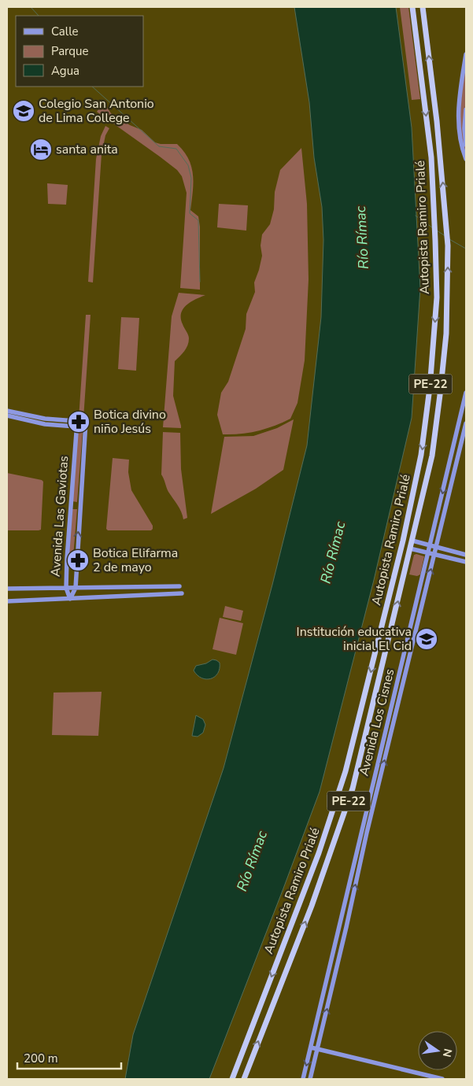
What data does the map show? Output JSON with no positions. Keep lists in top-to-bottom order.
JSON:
{
  "streets": {
    "highway": ["Autopista Ramiro Prialé", "PE-22"],
    "main road": ["Avenida Las Gaviotas", "Avenida Los Cisnes"]
  },
  "water": ["Río Rímac"],
  "places": {
    "school or university": ["Colegio San Antonio de Lima College", "Institución educativa inicial El Cid"],
    "hotel": ["santa anita"],
    "pharmacy": ["Botica divino niño Jesús", "Botica Elifarma 2 de mayo"]
  },
  "legend": ["Calle", "Parque", "Agua"],
  "scale_bar": "200 m",
  "north": "right"
}
